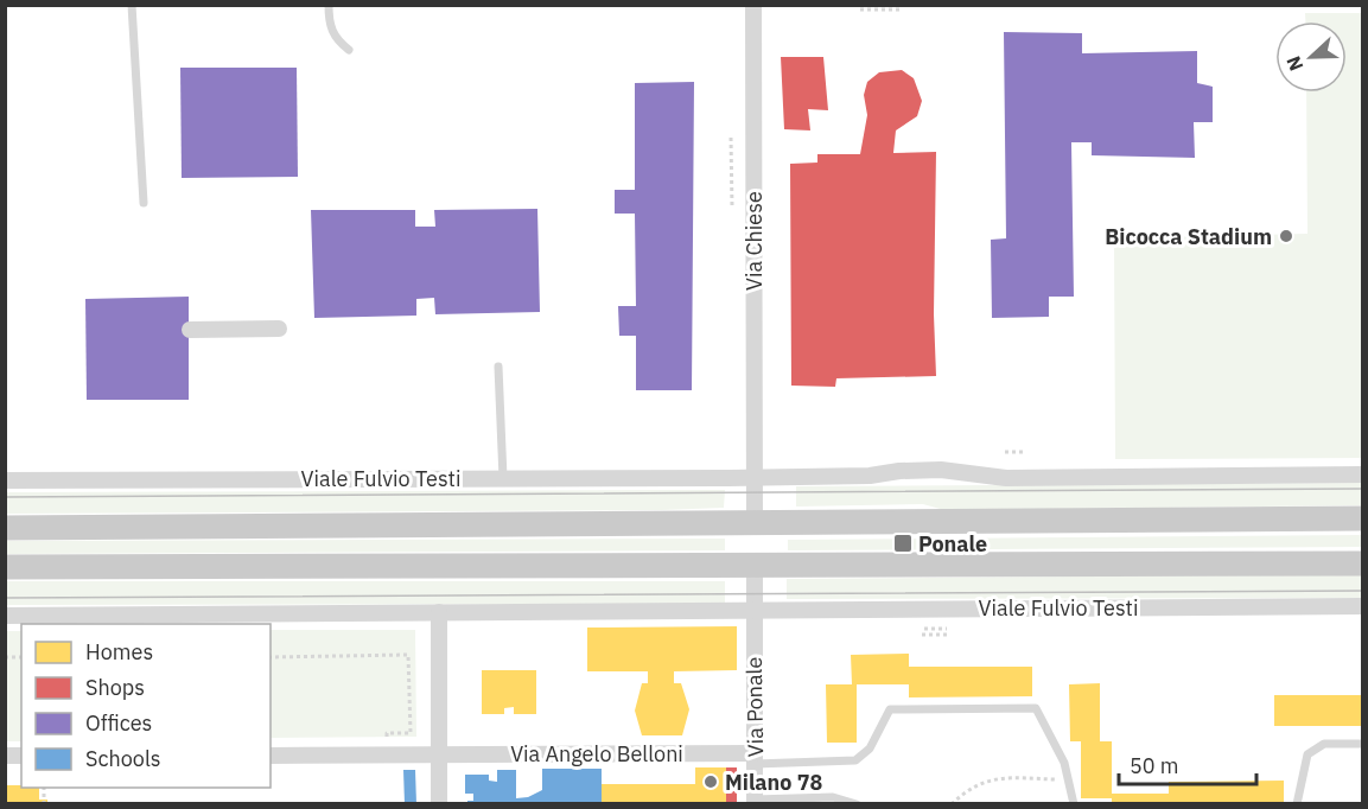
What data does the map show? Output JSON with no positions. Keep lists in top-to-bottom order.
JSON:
{
  "streets": {
    "main road": ["Viale Fulvio Testi"],
    "street": ["Via Chiese", "Via Ponale", "Via Angelo Belloni"]
  },
  "crossings": [
    ["Via Chiese", "Viale Fulvio Testi"],
    ["Viale Fulvio Testi", "Via Ponale"],
    ["Via Ponale", "Via Angelo Belloni"]
  ],
  "places": {
    "other": ["Bicocca Stadium", "Milano 78"],
    "transit": ["Ponale"]
  },
  "legend": [
    "Homes",
    "Shops",
    "Offices",
    "Schools"
  ],
  "scale_bar": "50 m",
  "north": "left"
}
